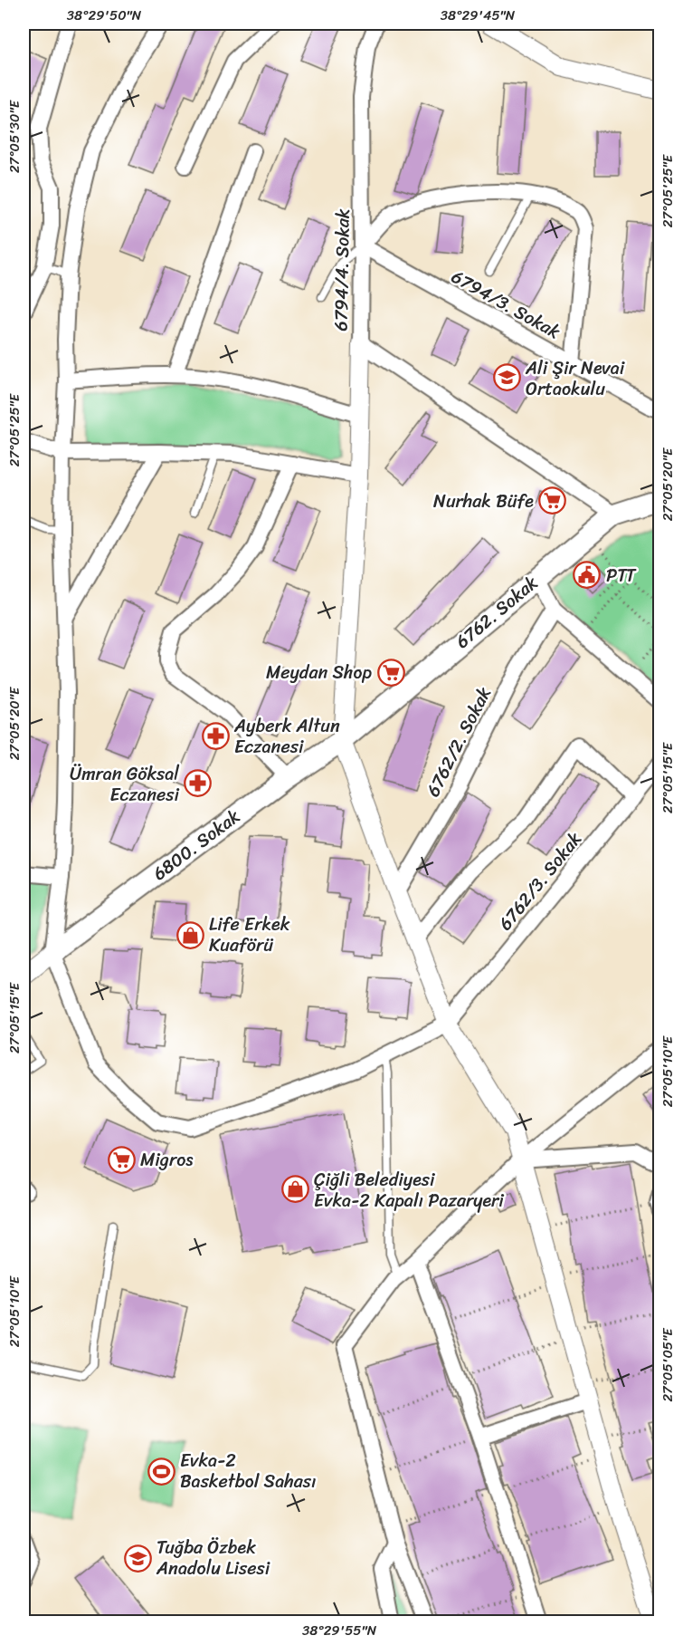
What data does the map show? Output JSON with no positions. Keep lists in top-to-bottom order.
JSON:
{
  "streets": {
    "main road": ["6762. Sokak", "6800. Sokak"],
    "street": [
      "6794/4. Sokak",
      "6794/3. Sokak",
      "6762/2. Sokak",
      "6762/3. Sokak"
    ]
  },
  "crossings": [
    ["6794/4. Sokak", "6794/3. Sokak"],
    ["6794/4. Sokak", "6762. Sokak"],
    ["6762. Sokak", "6800. Sokak"]
  ],
  "places": {
    "school or university": ["Ali Şir Nevai Ortaokulu", "Tuğba Özbek Anadolu Lisesi"],
    "supermarket": ["Nurhak Büfe", "Meydan Shop", "Migros"],
    "public building": ["PTT"],
    "pharmacy": ["Ayberk Altun Eczanesi", "Ümran Göksal Eczanesi"],
    "shop": ["Life Erkek Kuaförü", "Çiğli Belediyesi Evka-2 Kapalı Pazaryeri"],
    "sports": ["Evka-2 Basketbol Sahası"]
  },
  "coordinates": [
    "38°29'50\"N",
    "38°29'45\"N",
    "27°05'30\"E",
    "27°05'25\"E",
    "27°05'20\"E",
    "27°05'15\"E",
    "27°05'10\"E",
    "27°05'05\"E",
    "38°29'55\"N"
  ]
}
